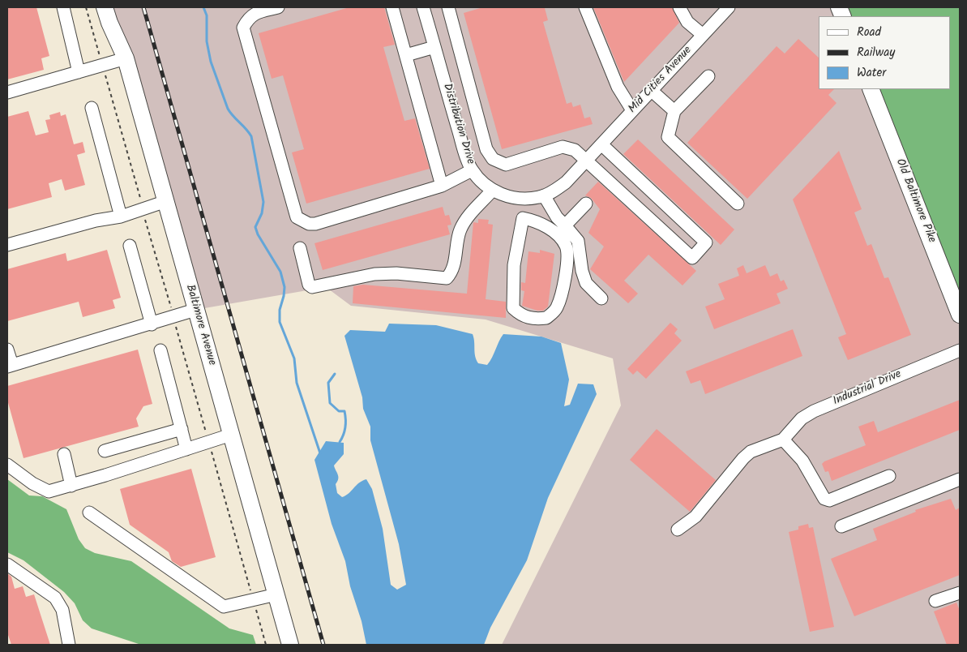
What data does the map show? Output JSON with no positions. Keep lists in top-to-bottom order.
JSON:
{
  "streets": {
    "main road": ["Old Baltimore Pike", "Baltimore Avenue"],
    "street": ["Mid Cities Avenue", "Distribution Drive", "Industrial Drive"]
  },
  "crossings": [
    ["Mid Cities Avenue", "Distribution Drive"]
  ],
  "legend": ["Road", "Railway", "Water"]
}
